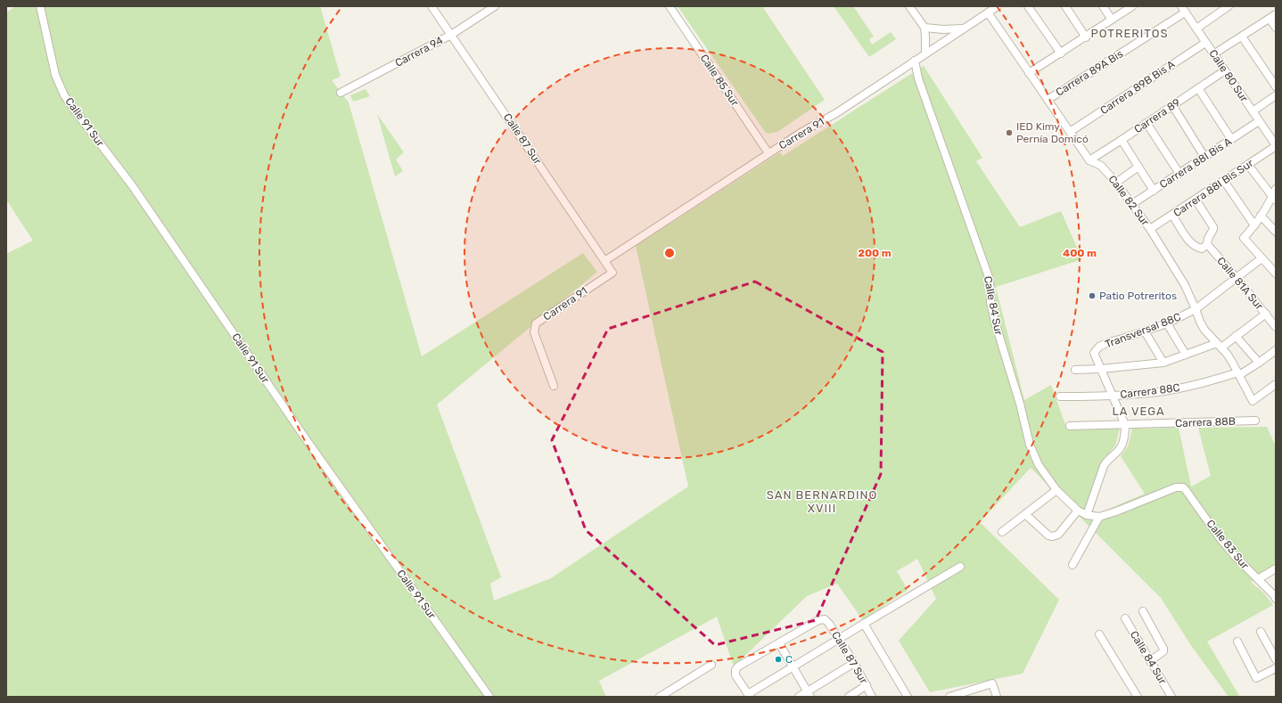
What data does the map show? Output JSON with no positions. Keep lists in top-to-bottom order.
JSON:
{
  "streets": {
    "street": [
      "Carrera 94",
      "Carrera 89A Bis",
      "Calle 80 Sur",
      "Calle 85 Sur",
      "Carrera 89B Bis A",
      "Carrera 89",
      "Calle 91 Sur",
      "Carrera 91",
      "Calle 87 Sur",
      "Carrera 88I Bis A",
      "Carrera 88I Bis Sur",
      "Calle 82 Sur",
      "Calle 81A Sur",
      "Calle 84 Sur",
      "Transversal 88C",
      "Carrera 88C",
      "Carrera 88B",
      "Calle 83 Sur"
    ]
  },
  "crossings": [
    ["Carrera 94", "Calle 87 Sur"],
    ["Carrera 89A Bis", "Calle 80 Sur"],
    ["Carrera 89A Bis", "Calle 82 Sur"],
    ["Calle 80 Sur", "Carrera 89B Bis A"],
    ["Calle 80 Sur", "Carrera 89"],
    ["Calle 80 Sur", "Carrera 88I Bis A"],
    ["Calle 80 Sur", "Carrera 88I Bis Sur"],
    ["Calle 85 Sur", "Carrera 91"],
    ["Carrera 89B Bis A", "Calle 82 Sur"],
    ["Carrera 89", "Calle 82 Sur"],
    ["Carrera 91", "Calle 87 Sur"],
    ["Carrera 91", "Calle 82 Sur"],
    ["Carrera 91", "Calle 84 Sur"],
    ["Carrera 88I Bis A", "Calle 82 Sur"],
    ["Carrera 88I Bis Sur", "Calle 82 Sur"],
    ["Calle 82 Sur", "Transversal 88C"],
    ["Calle 82 Sur", "Carrera 88C"],
    ["Calle 81A Sur", "Transversal 88C"],
    ["Calle 84 Sur", "Calle 83 Sur"]
  ],
  "districts": ["POTRERITOS", "LA VEGA", "SAN BERNARDINO XVIII"],
  "places": ["IED Kimy Pernía Domicó", "Patio Potreritos", "C"],
  "rings": ["200 m", "400 m"]
}
